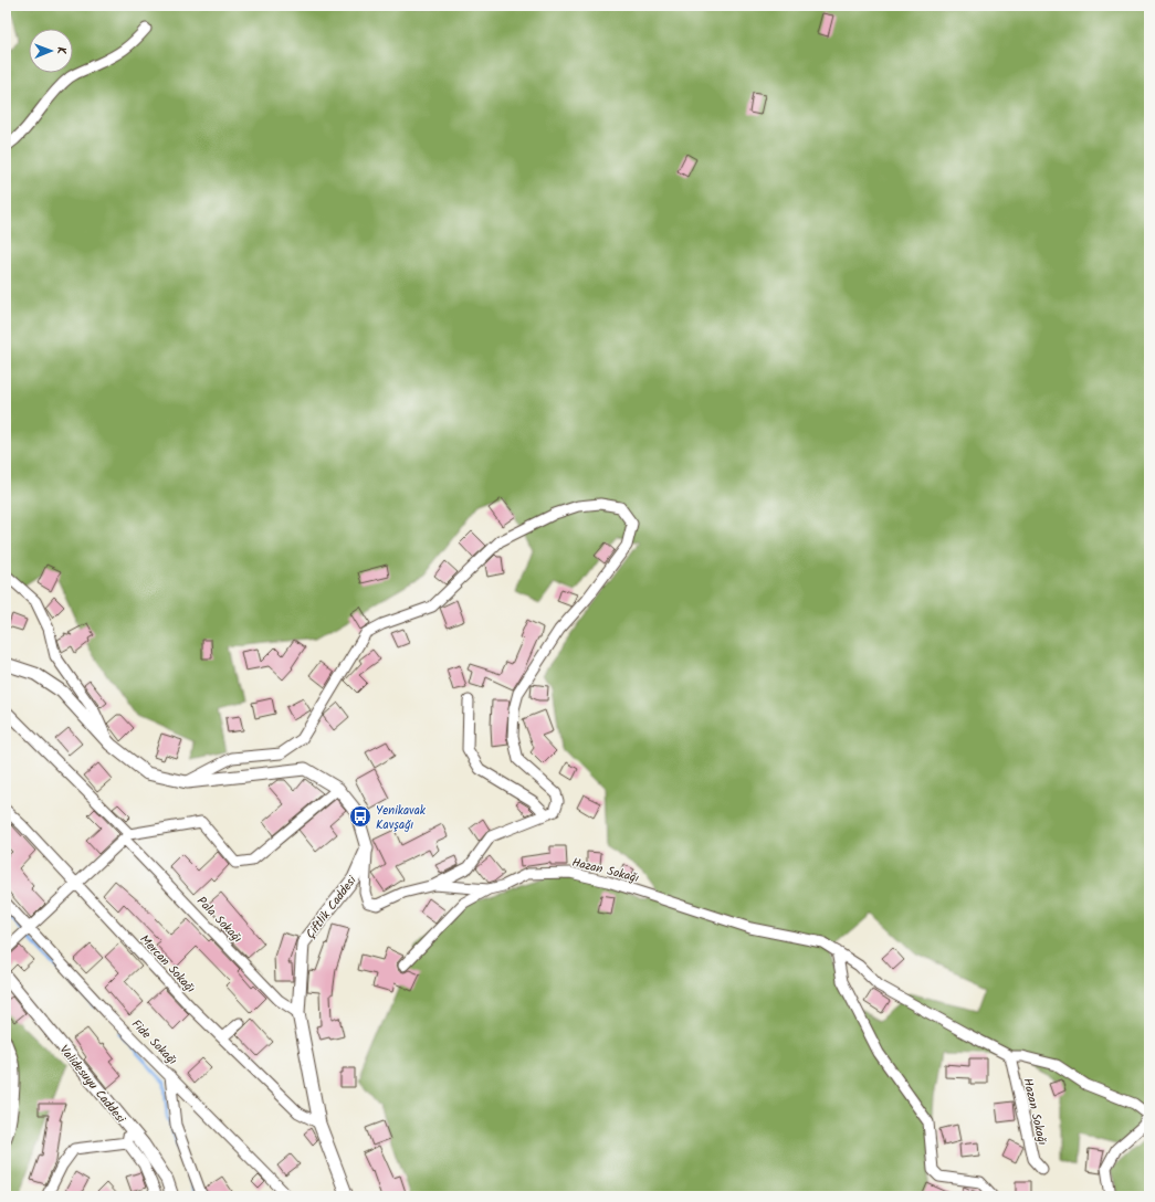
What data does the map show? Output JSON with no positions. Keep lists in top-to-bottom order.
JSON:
{
  "streets": {
    "street": [
      "Hazan Sokağı",
      "Çiftlik Caddesi",
      "Pala Sokağı",
      "Mercan Sokağı",
      "Fide Sokağı",
      "Validesuyu Caddesi"
    ]
  },
  "crossings": [
    ["Hazan Sokağı", "Çiftlik Caddesi"],
    ["Çiftlik Caddesi", "Pala Sokağı"],
    ["Çiftlik Caddesi", "Mercan Sokağı"]
  ],
  "places": {
    "bus stop": ["Yenikavak Kavşağı"]
  },
  "north": "right"
}
